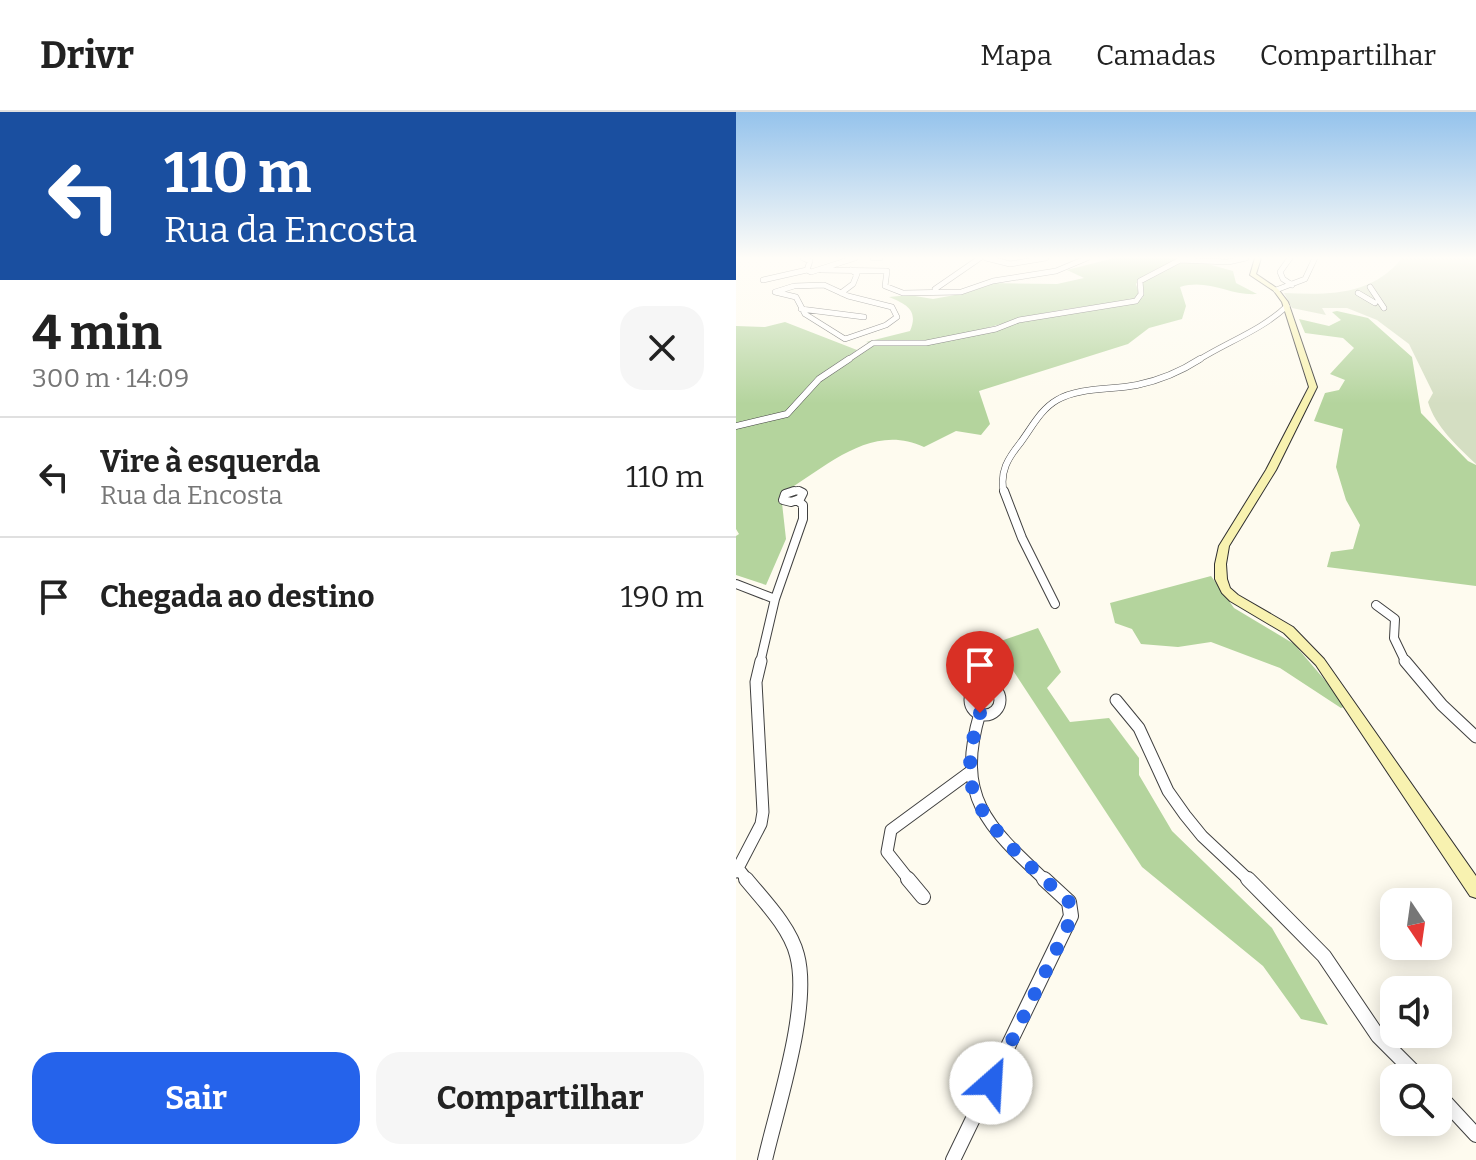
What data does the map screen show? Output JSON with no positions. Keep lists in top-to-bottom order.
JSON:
{
  "north": "bottom",
  "page": {
    "header": "Drivr",
    "nav": ["Mapa", "Camadas", "Compartilhar"],
    "turn": ["110 m", "Rua da Encosta"],
    "heading": ["4 min", "300 m · 14:09"],
    "list": [
      {
        "name": "Vire à esquerda",
        "note": "Rua da Encosta",
        "value": "110 m"
      },
      {
        "name": "Chegada ao destino",
        "value": "190 m"
      }
    ],
    "buttons": ["Sair", "Compartilhar"]
  }
}
